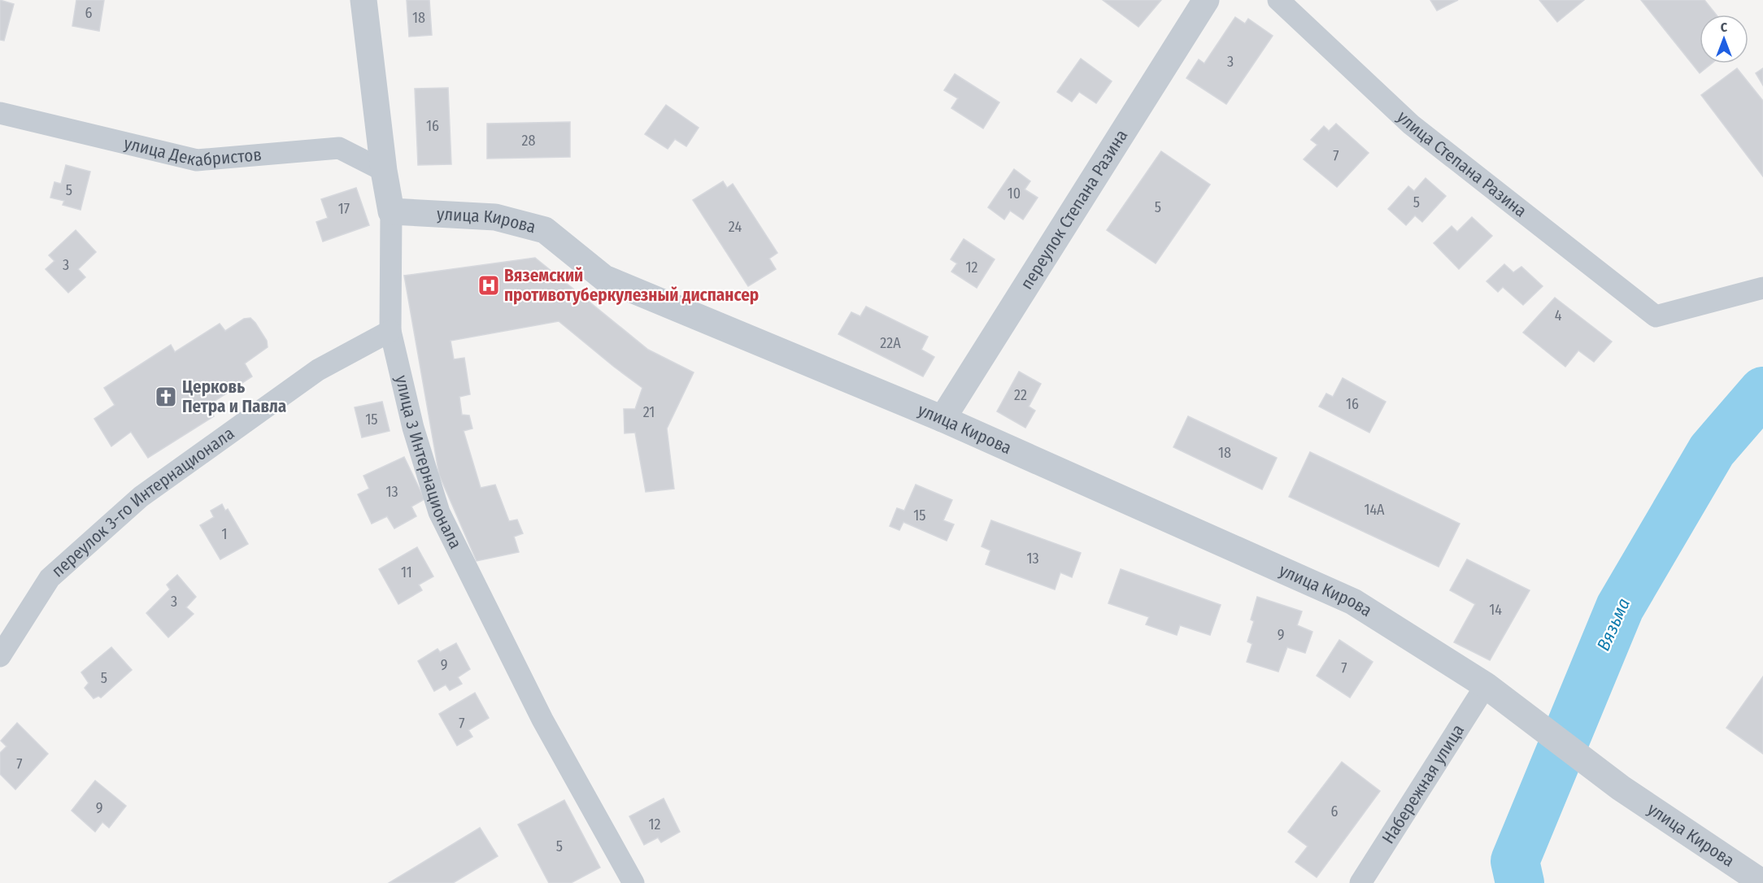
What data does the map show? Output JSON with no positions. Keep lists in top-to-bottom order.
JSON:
{
  "streets": {
    "street": [
      "улица Декабристов",
      "улица Степана Разина",
      "переулок Степана Разина",
      "улица Кирова",
      "улица 3 Интернационала",
      "переулок 3-го Интернационала",
      "Набережная улица"
    ]
  },
  "crossings": [
    ["улица Декабристов", "улица 3 Интернационала"],
    ["переулок Степана Разина", "улица Кирова"],
    ["улица Кирова", "улица 3 Интернационала"],
    ["улица Кирова", "Набережная улица"],
    ["улица 3 Интернационала", "переулок 3-го Интернационала"]
  ],
  "water": ["Вязьма"],
  "places": {
    "hospital": ["Вяземский противотуберкулезный диспансер"],
    "church": ["Церковь Петра и Павла"]
  },
  "house_numbers": [
    "6",
    "18",
    "3",
    "16",
    "28",
    "7",
    "5",
    "10",
    "5",
    "5",
    "17",
    "24",
    "3",
    "12",
    "4",
    "22А",
    "22",
    "16",
    "21",
    "15",
    "18",
    "13",
    "14А",
    "15",
    "1",
    "13",
    "11",
    "3",
    "14",
    "9",
    "9",
    "7",
    "5",
    "7",
    "7",
    "9",
    "6",
    "12",
    "5"
  ],
  "north": "top"
}
